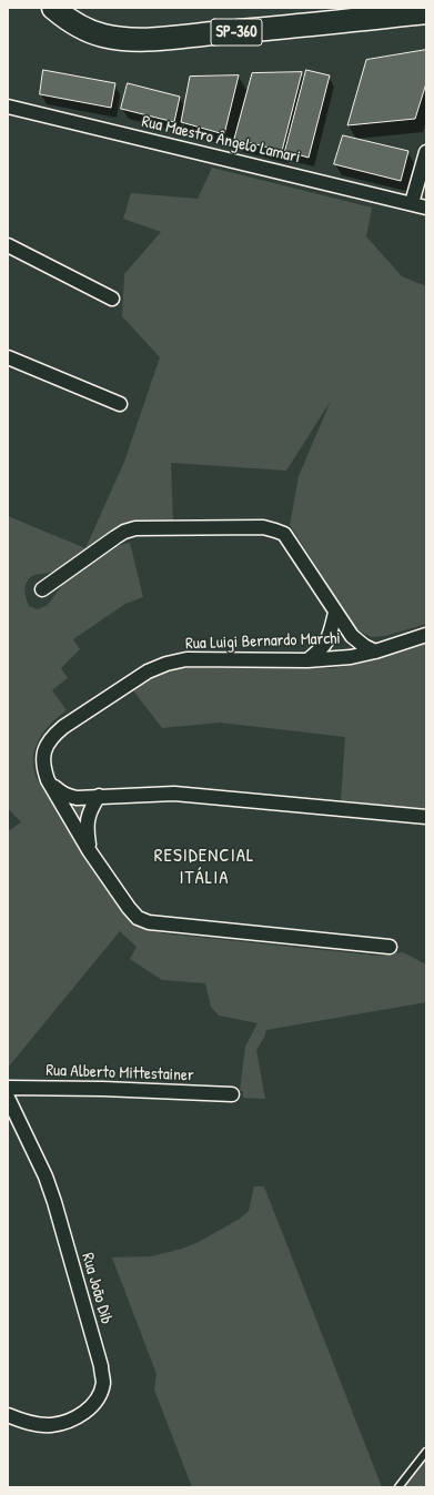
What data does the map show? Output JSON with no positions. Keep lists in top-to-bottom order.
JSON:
{
  "streets": {
    "main road": ["SP-360"],
    "street": [
      "Rua Maestro Ângelo Lamari",
      "Rua Luigi Bernardo Marchi",
      "Rua Alberto Mittestainer",
      "Rua João Dib"
    ]
  },
  "districts": ["RESIDENCIAL ITÁLIA"]
}
